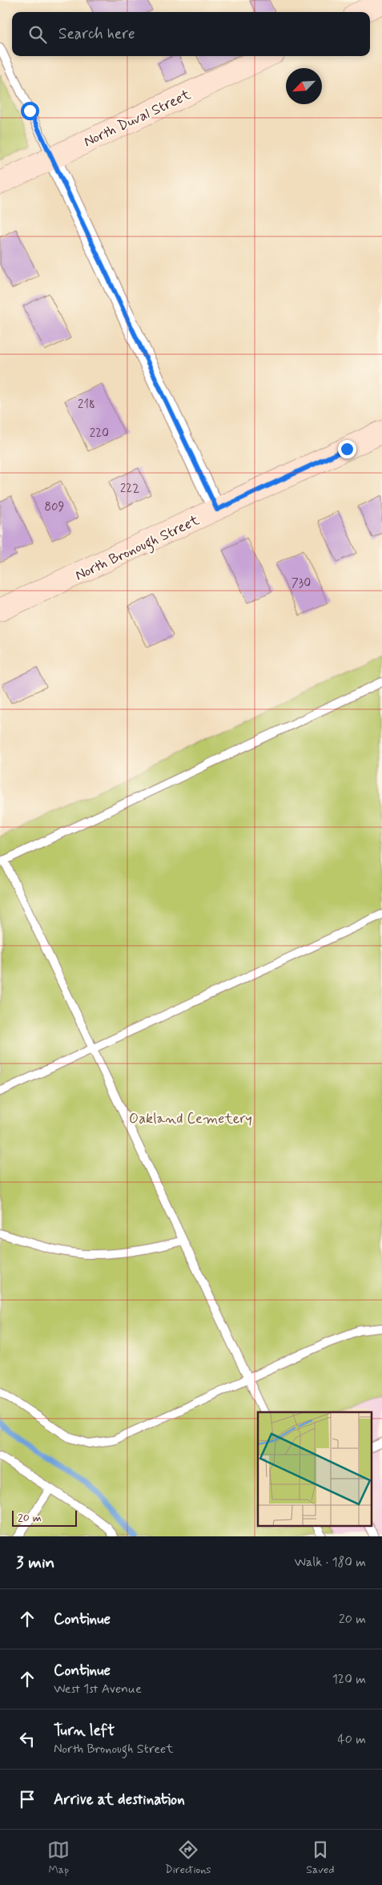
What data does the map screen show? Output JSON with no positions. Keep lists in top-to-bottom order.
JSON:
{
  "streets": {
    "main road": ["North Duval Street", "North Bronough Street"]
  },
  "parks": ["Oakland Cemetery"],
  "house_numbers": [
    "218",
    "220",
    "222",
    "809",
    "730"
  ],
  "scale_bar": "20 m",
  "north": "bottom left",
  "page": {
    "search": "Search here",
    "scale": "20 m",
    "heading": ["3 min", "Walk · 180 m"],
    "list": [
      ["Continue", "20 m"],
      ["Continue", "West 1st Avenue", "120 m"],
      ["Turn left", "North Bronough Street", "40 m"],
      "Arrive at destination"
    ],
    "nav": ["Map", "Directions", "Saved"]
  }
}
